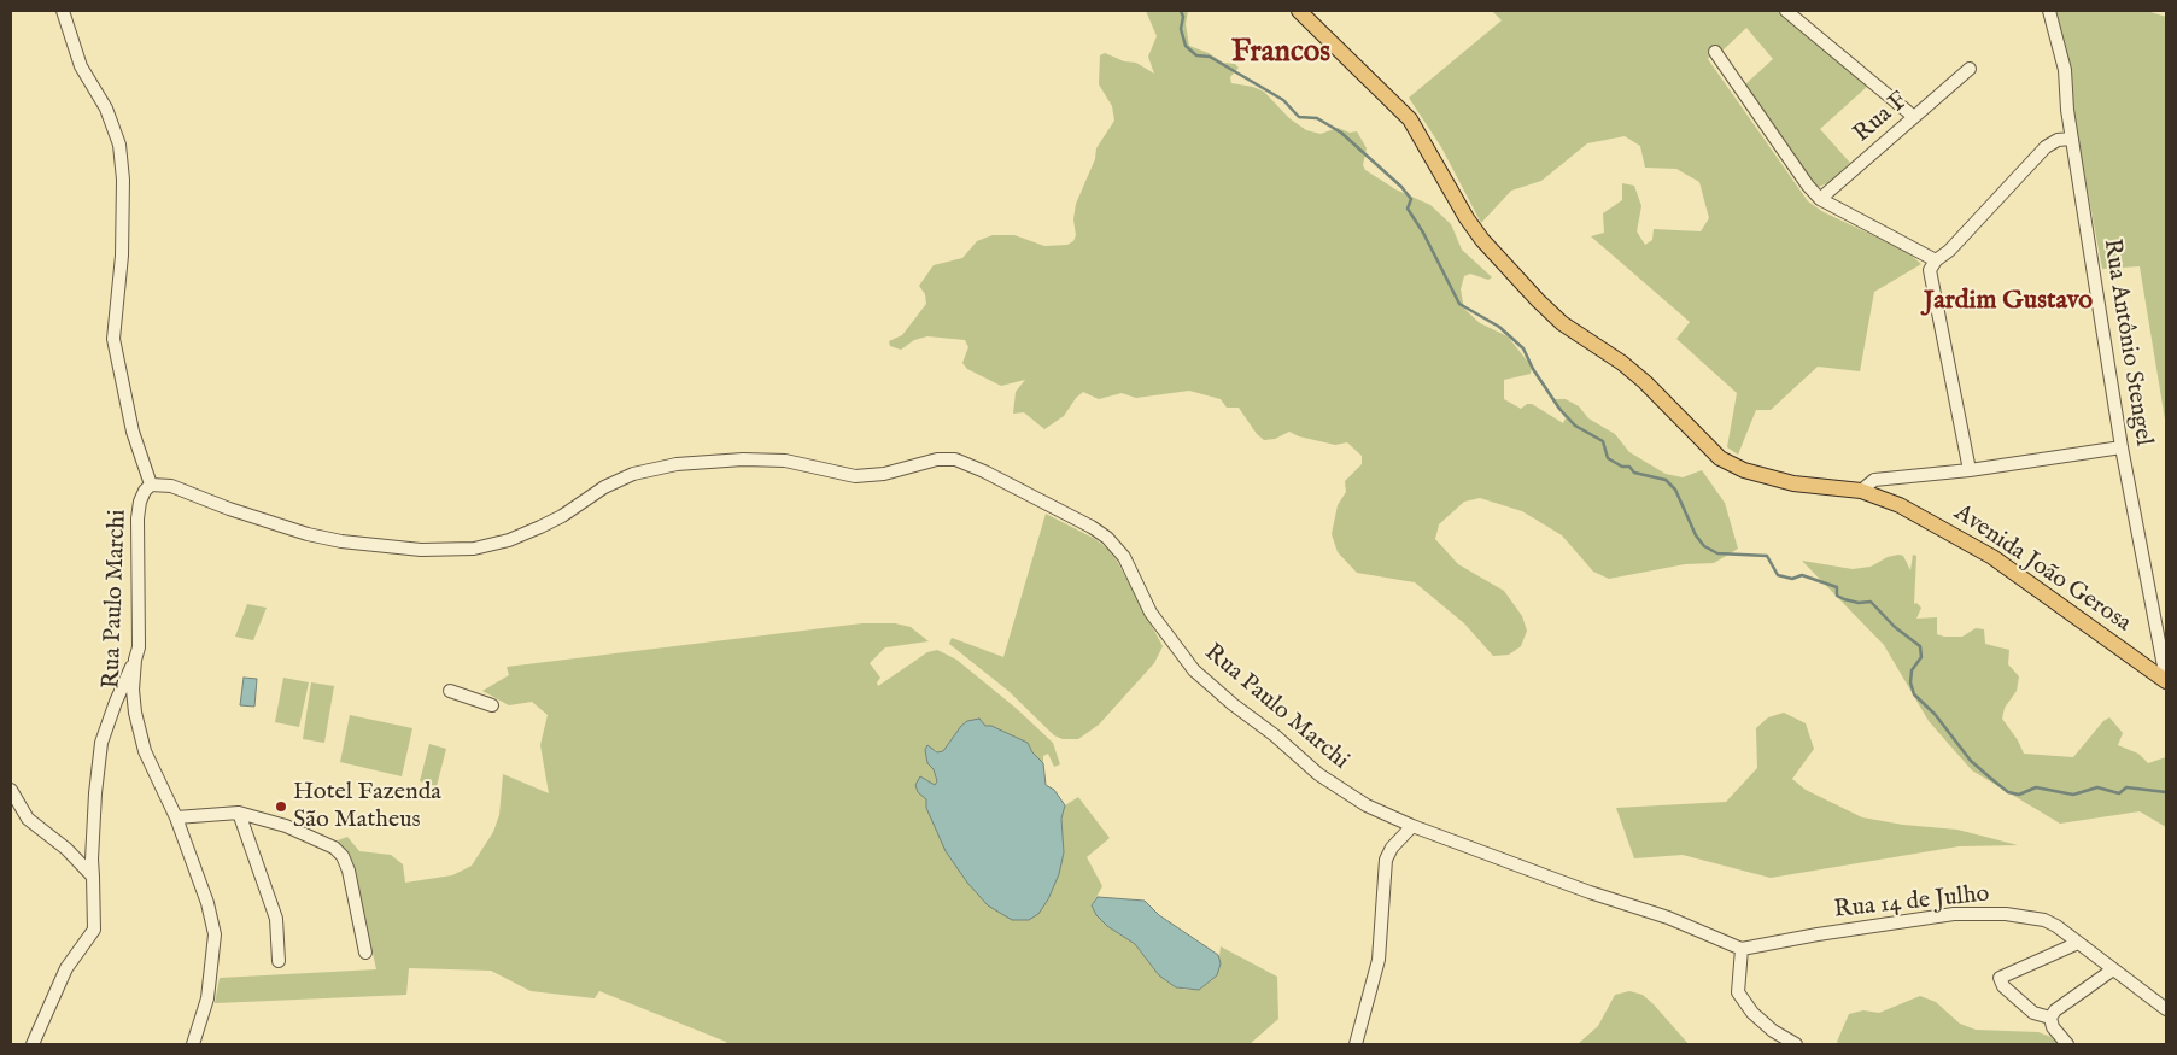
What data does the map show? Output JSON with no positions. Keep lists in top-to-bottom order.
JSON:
{
  "streets": {
    "main road": ["Avenida João Gerosa"],
    "street": [
      "Rua F",
      "Rua Antônio Stengel",
      "Rua Paulo Marchi",
      "Rua 14 de Julho"
    ]
  },
  "crossings": [
    ["Rua Antônio Stengel", "Avenida João Gerosa"],
    ["Rua Paulo Marchi", "Rua 14 de Julho"]
  ],
  "districts": ["Francos", "Jardim Gustavo"],
  "places": ["Hotel Fazenda São Matheus"]
}
